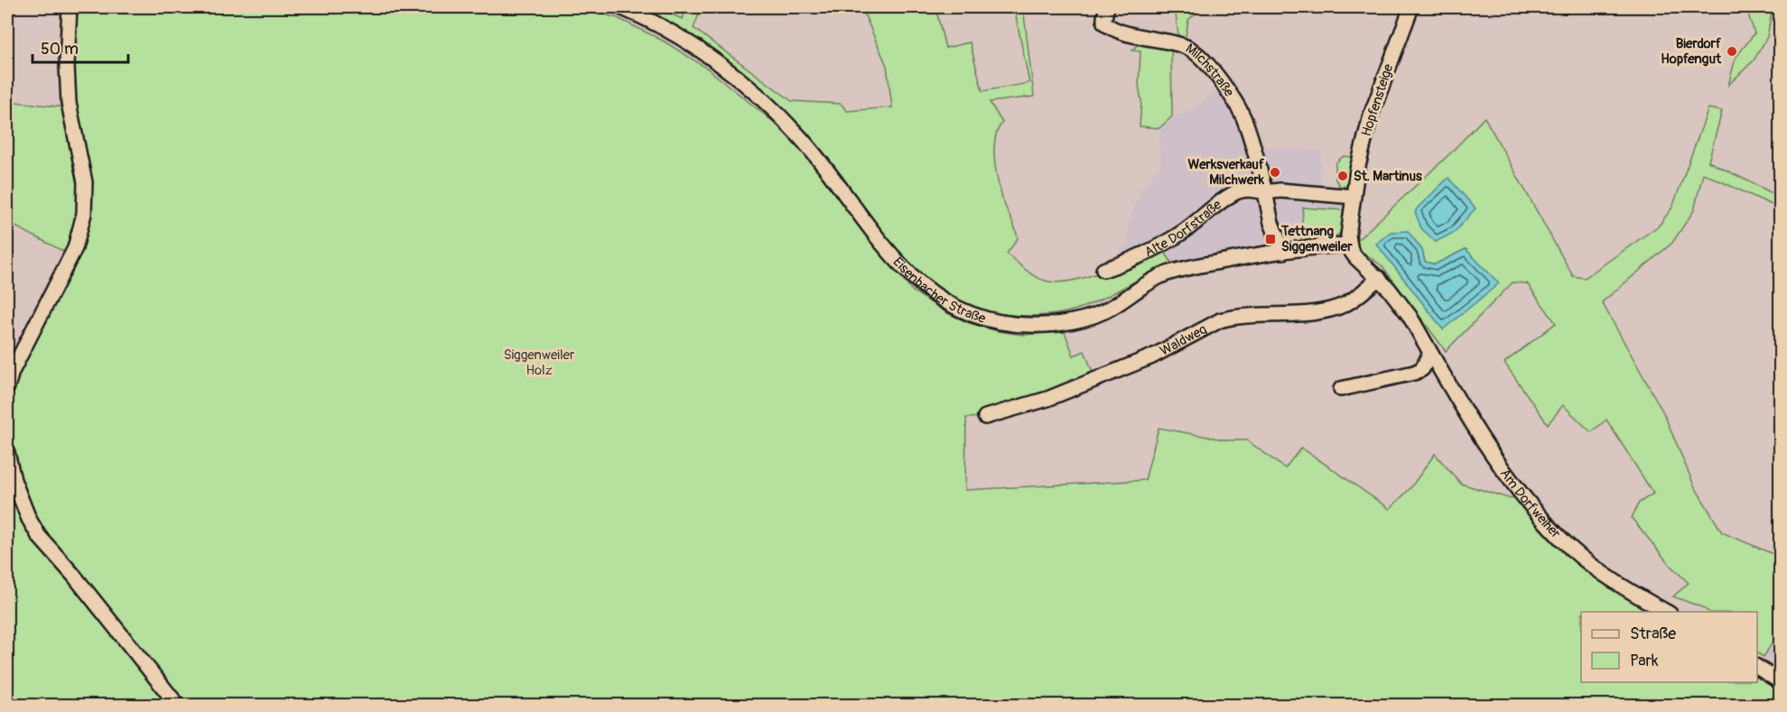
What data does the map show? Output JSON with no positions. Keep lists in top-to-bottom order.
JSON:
{
  "streets": {
    "street": [
      "Milchstraße",
      "Hopfensteige",
      "Alte Dorfstraße",
      "Eisenbacher Straße",
      "Waldweg",
      "Am Dorfweiher"
    ]
  },
  "crossings": [
    ["Milchstraße", "Alte Dorfstraße"],
    ["Hopfensteige", "Eisenbacher Straße"],
    ["Hopfensteige", "Am Dorfweiher"],
    ["Eisenbacher Straße", "Am Dorfweiher"],
    ["Waldweg", "Am Dorfweiher"]
  ],
  "parks": ["Siggenweiler Holz"],
  "places": {
    "other": ["Bierdorf Hopfengut", "Werksverkauf Milchwerk", "St. Martinus"],
    "transit": ["Tettnang Siggenweiler"]
  },
  "legend": ["Straße", "Park"],
  "scale_bar": "50 m"
}
